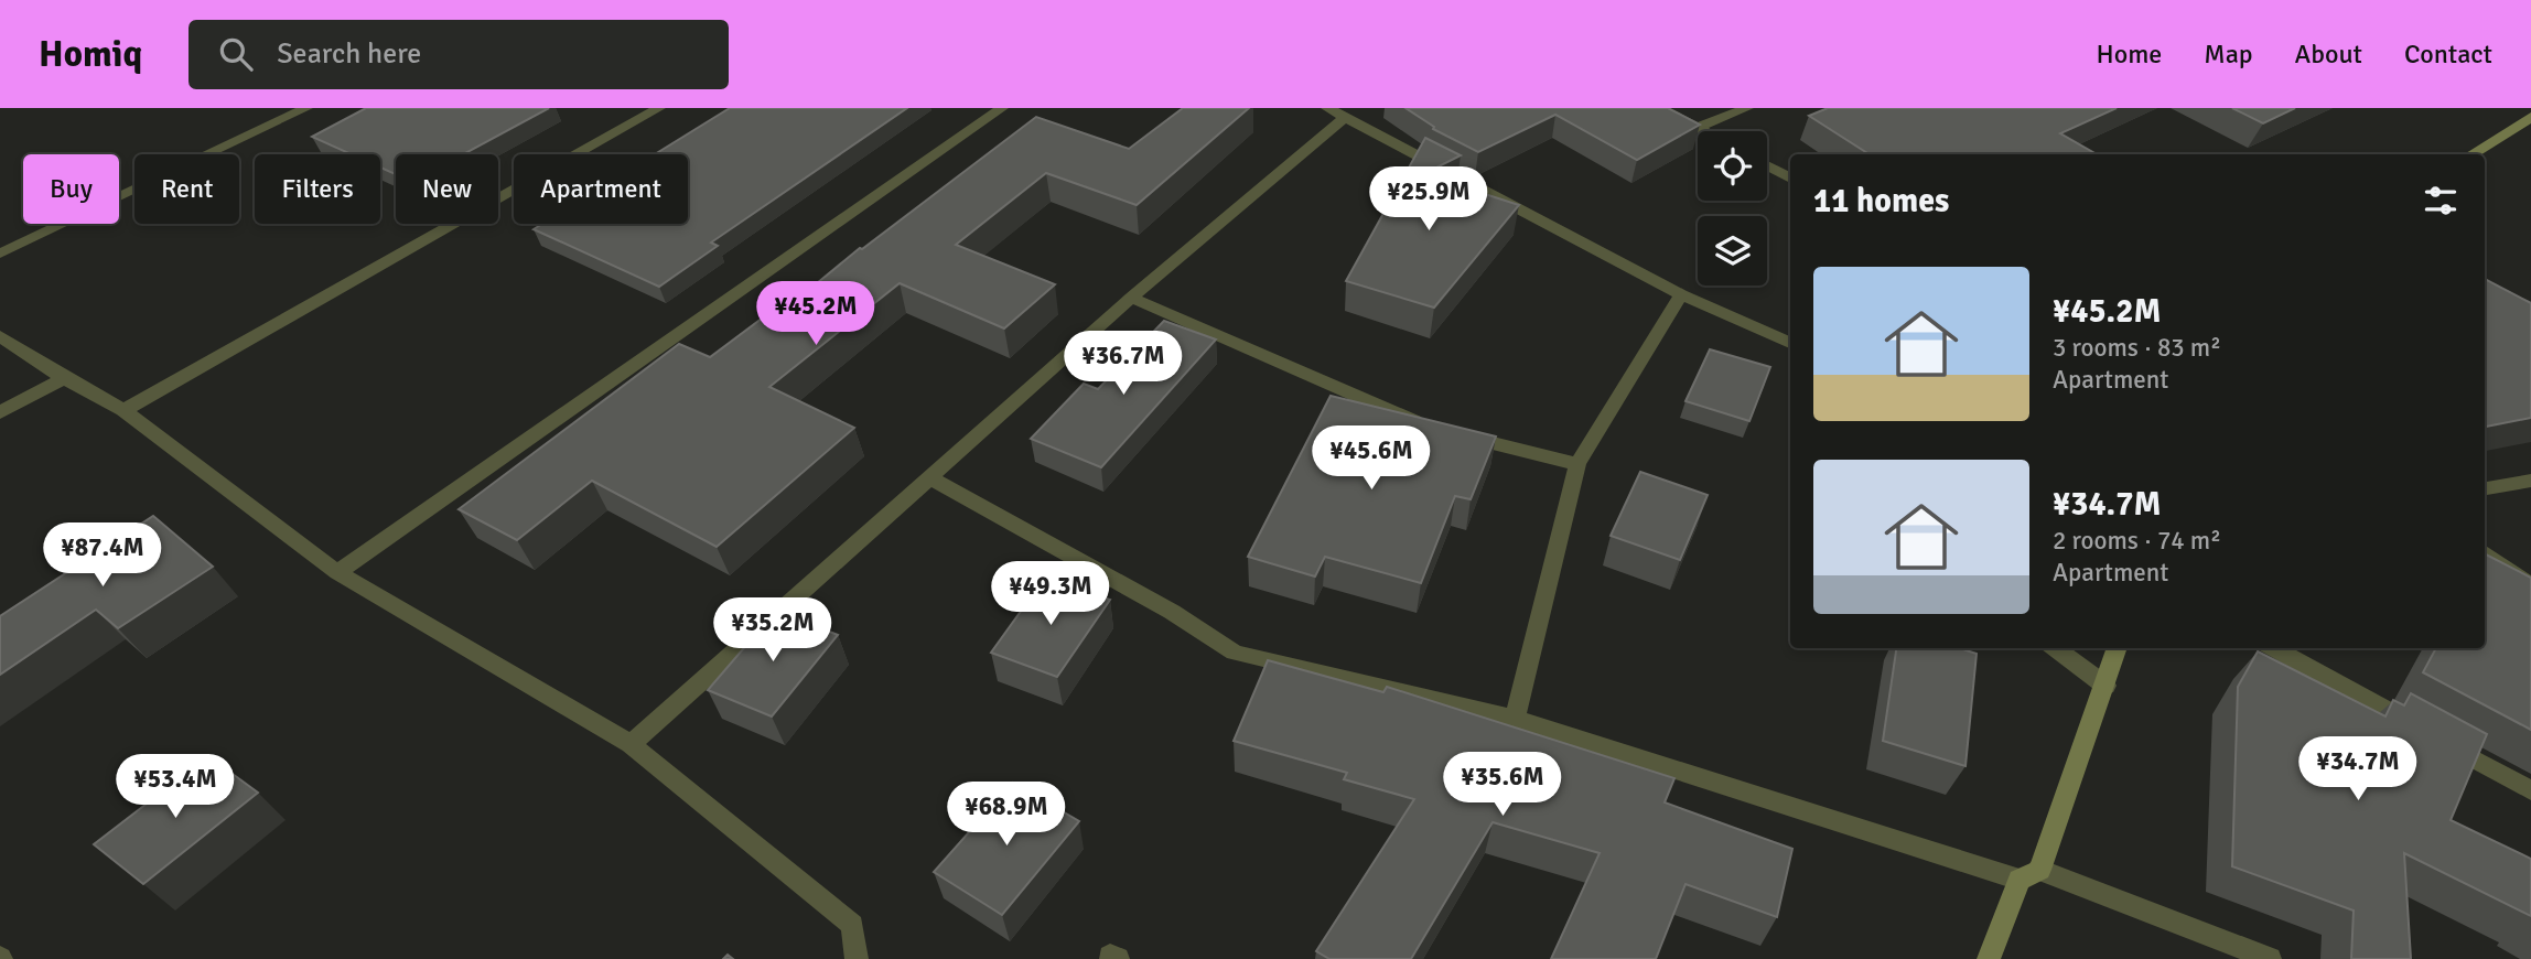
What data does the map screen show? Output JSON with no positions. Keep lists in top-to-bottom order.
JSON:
{
  "page": {
    "header": "Homiq",
    "search": "Search here",
    "nav": [
      "Home",
      "Map",
      "About",
      "Contact"
    ],
    "chip": [
      "Buy",
      "Rent",
      "Filters",
      "New",
      "Apartment"
    ],
    "heading": "11 homes",
    "price": [
      "¥25.9M",
      "¥45.2M",
      "¥36.7M",
      "¥45.6M",
      "¥87.4M",
      "¥49.3M",
      "¥35.2M",
      "¥34.7M",
      "¥35.6M",
      "¥53.4M",
      "¥68.9M"
    ],
    "list": [
      {
        "name": "¥45.2M",
        "note": "3 rooms · 83 m² · Apartment"
      },
      {
        "name": "¥34.7M",
        "note": "2 rooms · 74 m² · Apartment"
      }
    ]
  }
}
